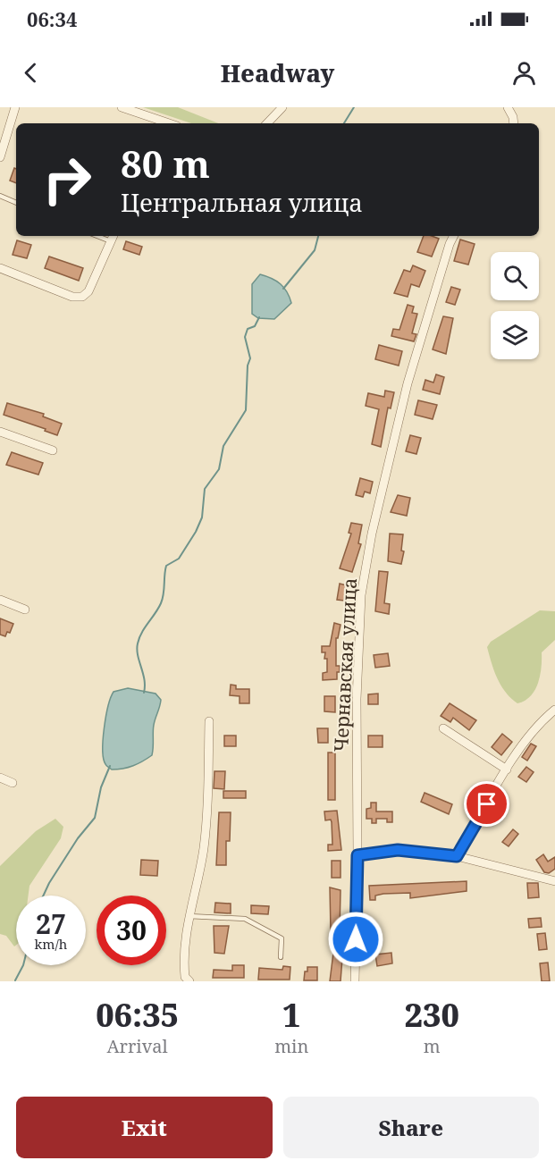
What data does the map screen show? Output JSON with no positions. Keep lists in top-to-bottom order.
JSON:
{
  "streets": {
    "street": ["Чернавская улица"]
  },
  "page": {
    "status": "06:34",
    "header": "Headway",
    "turn": ["80 m", "Центральная улица"],
    "speed": "27 km/h",
    "limit": "30",
    "eta": [
      "06:35",
      "Arrival",
      "1",
      "min",
      "230",
      "m"
    ],
    "buttons": ["Exit", "Share"]
  }
}
